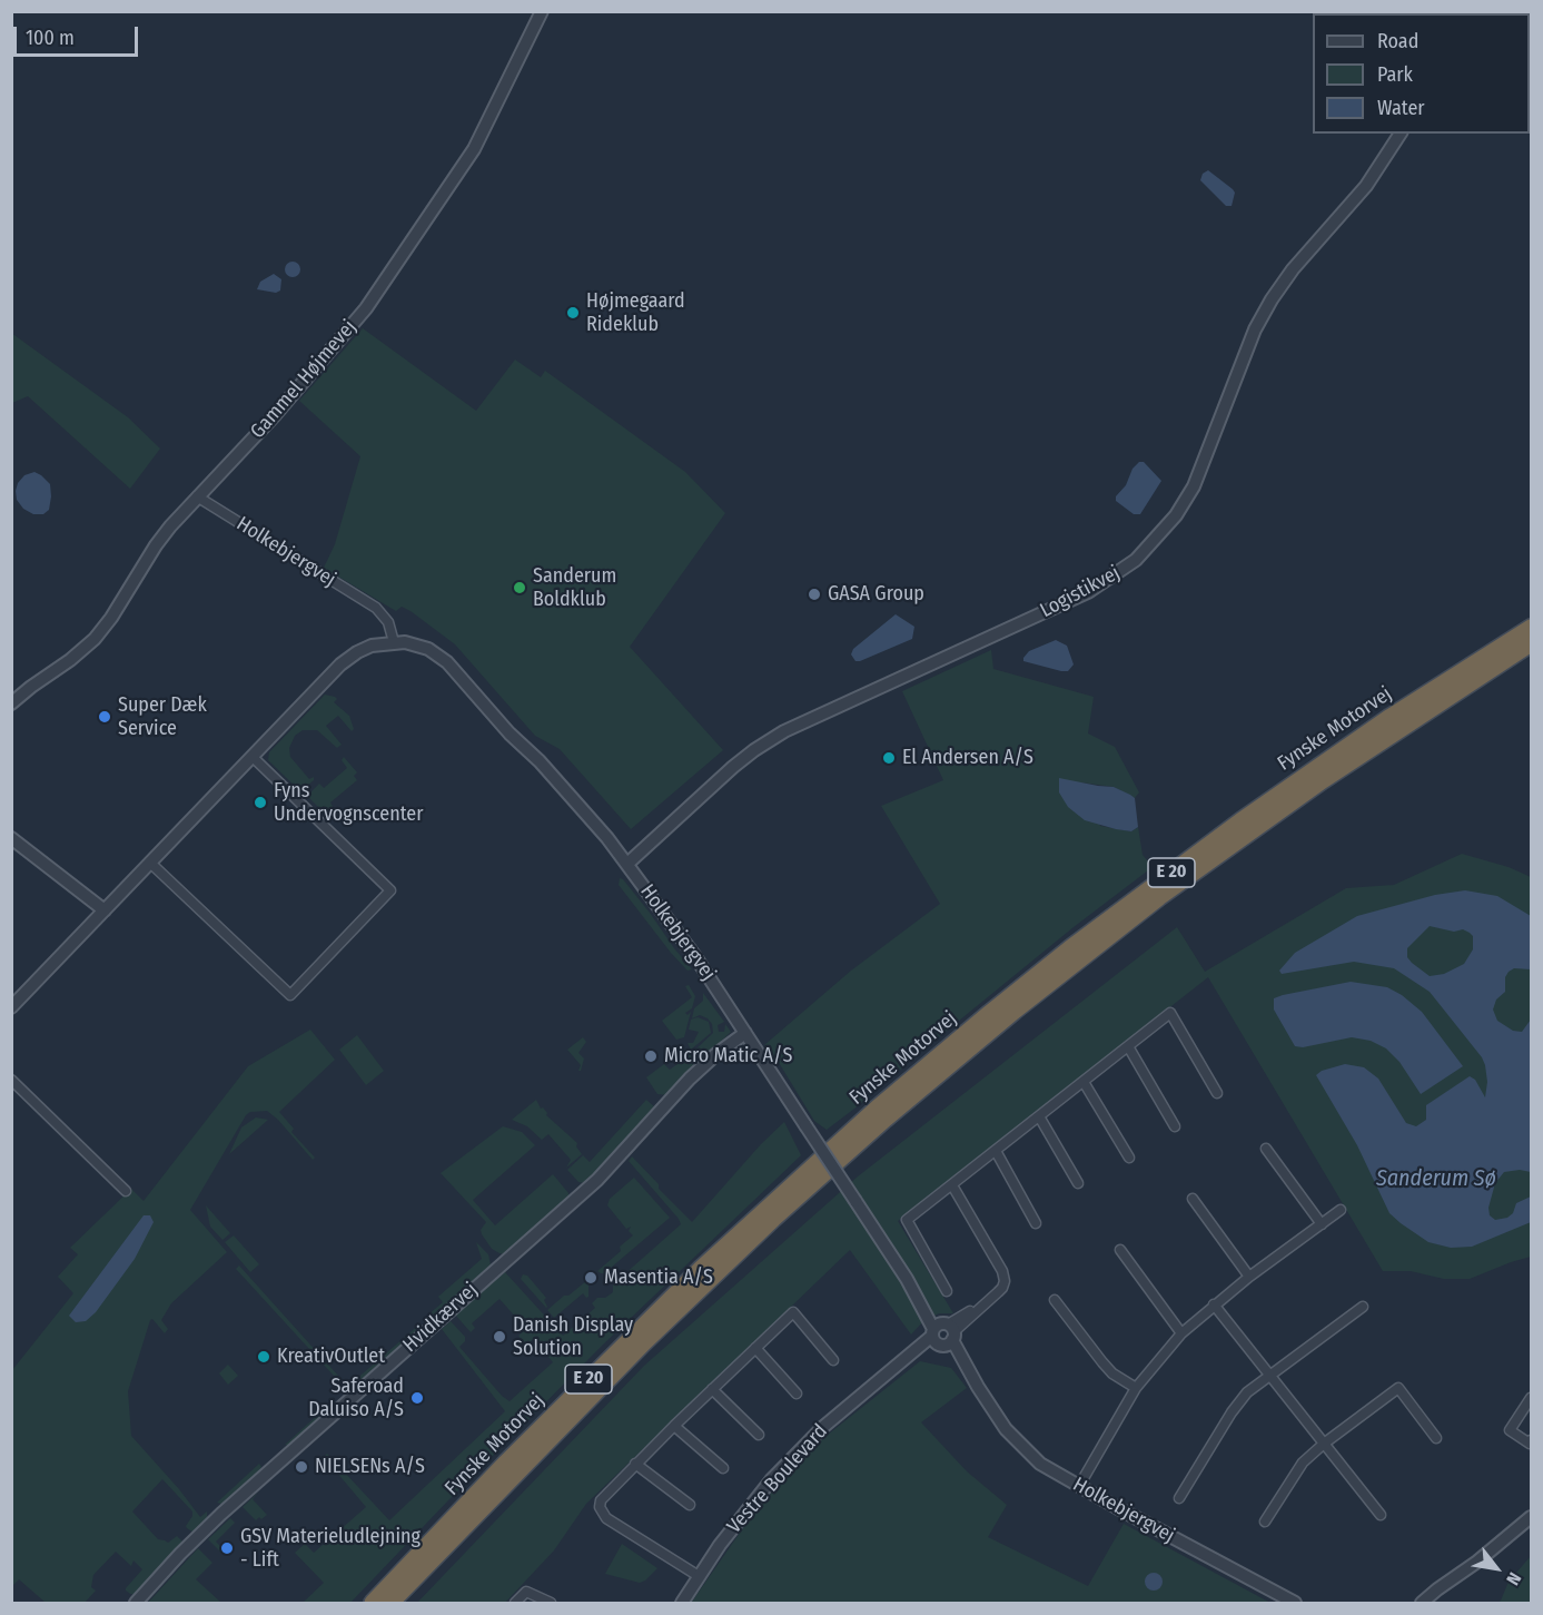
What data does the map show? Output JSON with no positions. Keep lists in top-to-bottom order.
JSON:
{
  "streets": {
    "highway": ["Fynske Motorvej", "E 20"],
    "street": [
      "Gammel Højmevej",
      "Holkebjergvej",
      "Logistikvej",
      "Hvidkærvej",
      "Vestre Boulevard"
    ]
  },
  "crossings": [
    ["Gammel Højmevej", "Holkebjergvej"],
    ["Holkebjergvej", "Logistikvej"],
    ["Holkebjergvej", "Hvidkærvej"],
    ["Holkebjergvej", "Vestre Boulevard"]
  ],
  "water": ["Sanderum Sø"],
  "places": [
    "Højmegaard Rideklub",
    "Sanderum Boldklub",
    "GASA Group",
    "Super Dæk Service",
    "El Andersen A/S",
    "Fyns Undervognscenter",
    "Micro Matic A/S",
    "Masentia A/S",
    "Danish Display Solution",
    "KreativOutlet",
    "Saferoad Daluiso A/S",
    "NIELSENs A/S",
    "GSV Materieludlejning - Lift"
  ],
  "legend": ["Road", "Park", "Water"],
  "scale_bar": "100 m",
  "north": "bottom right"
}
